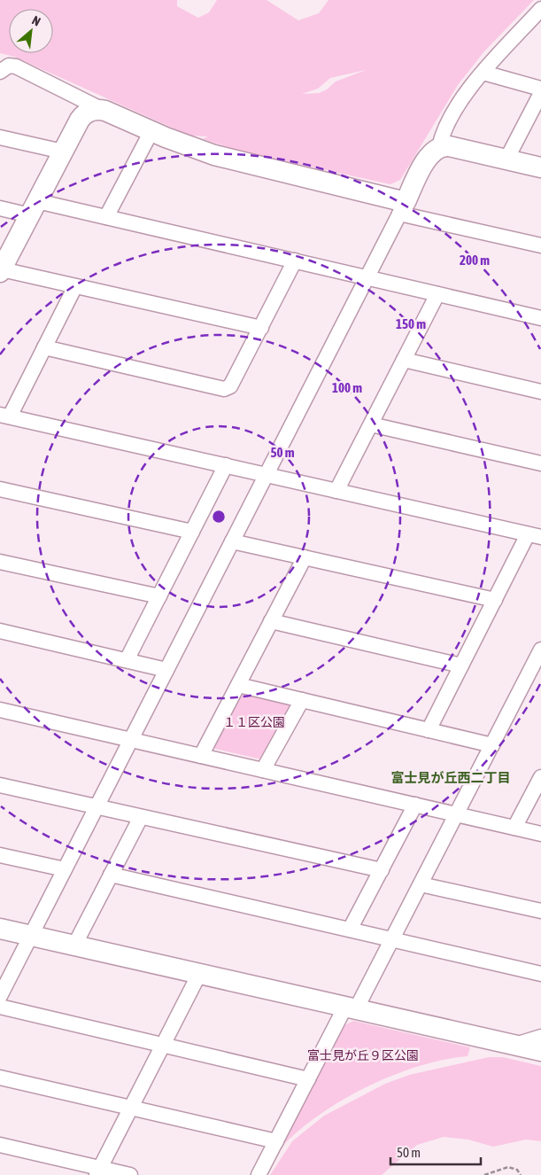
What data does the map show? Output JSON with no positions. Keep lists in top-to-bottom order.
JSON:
{
  "districts": ["富士見が丘西二丁目"],
  "parks": ["１１区公園", "富士見が丘９区公園"],
  "scale_bar": "50 m",
  "north": "top right",
  "rings": [
    "200 m",
    "150 m",
    "100 m",
    "50 m"
  ]
}
